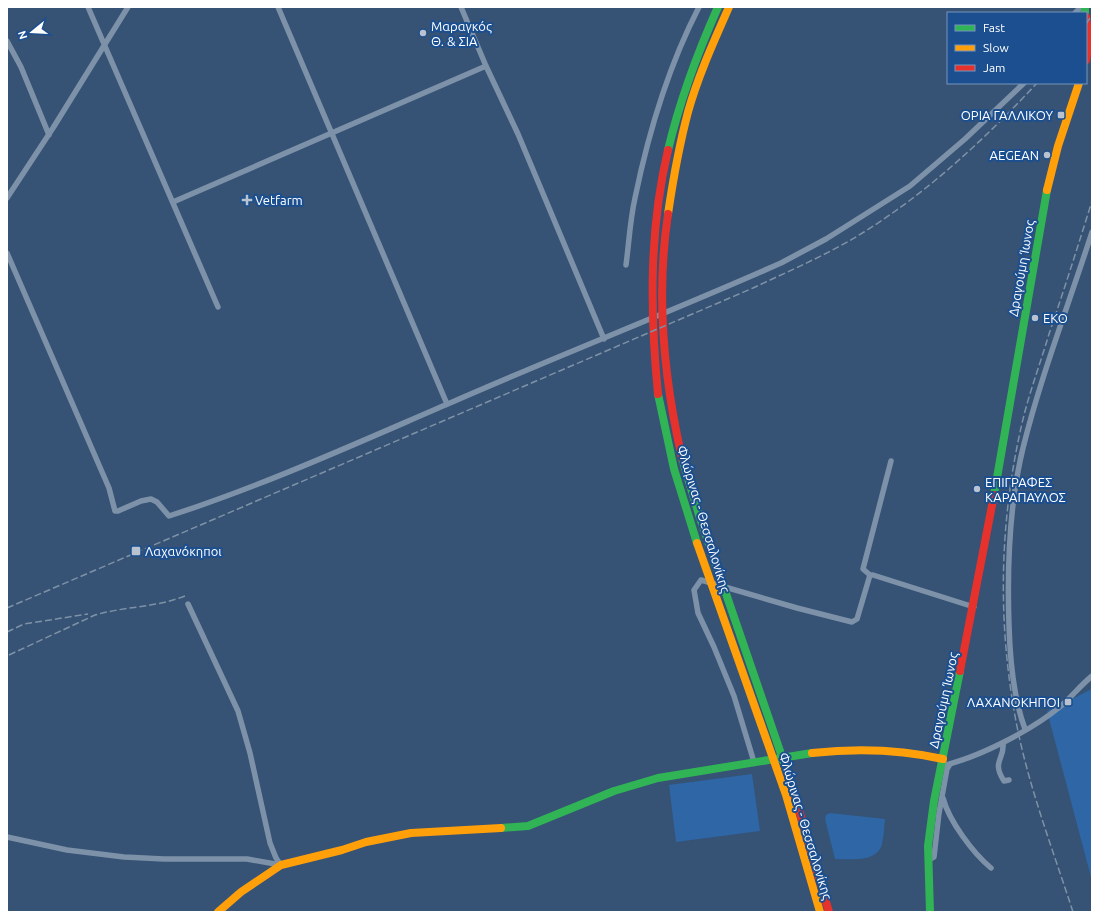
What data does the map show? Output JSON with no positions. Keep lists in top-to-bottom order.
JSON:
{
  "streets": {
    "main road": ["Δραγούμη Ίωνος", "Φλώρινας - Θεσσαλονίκης"]
  },
  "places": {
    "other": [
      "Μαραγκός Θ. & ΣΙΑ",
      "AEGEAN",
      "EKO",
      "ΕΠΙΓΡΑΦΕΣ ΚΑΡΑΠΑΥΛΟΣ"
    ],
    "transit": ["ΟΡΙΑ ΓΑΛΛΙΚΟΥ", "Λαχανόκηποι", "ΛΑΧΑΝΟΚΗΠΟΙ"],
    "health": ["Vetfarm"]
  },
  "legend": ["Fast", "Slow", "Jam"],
  "north": "left"
}
